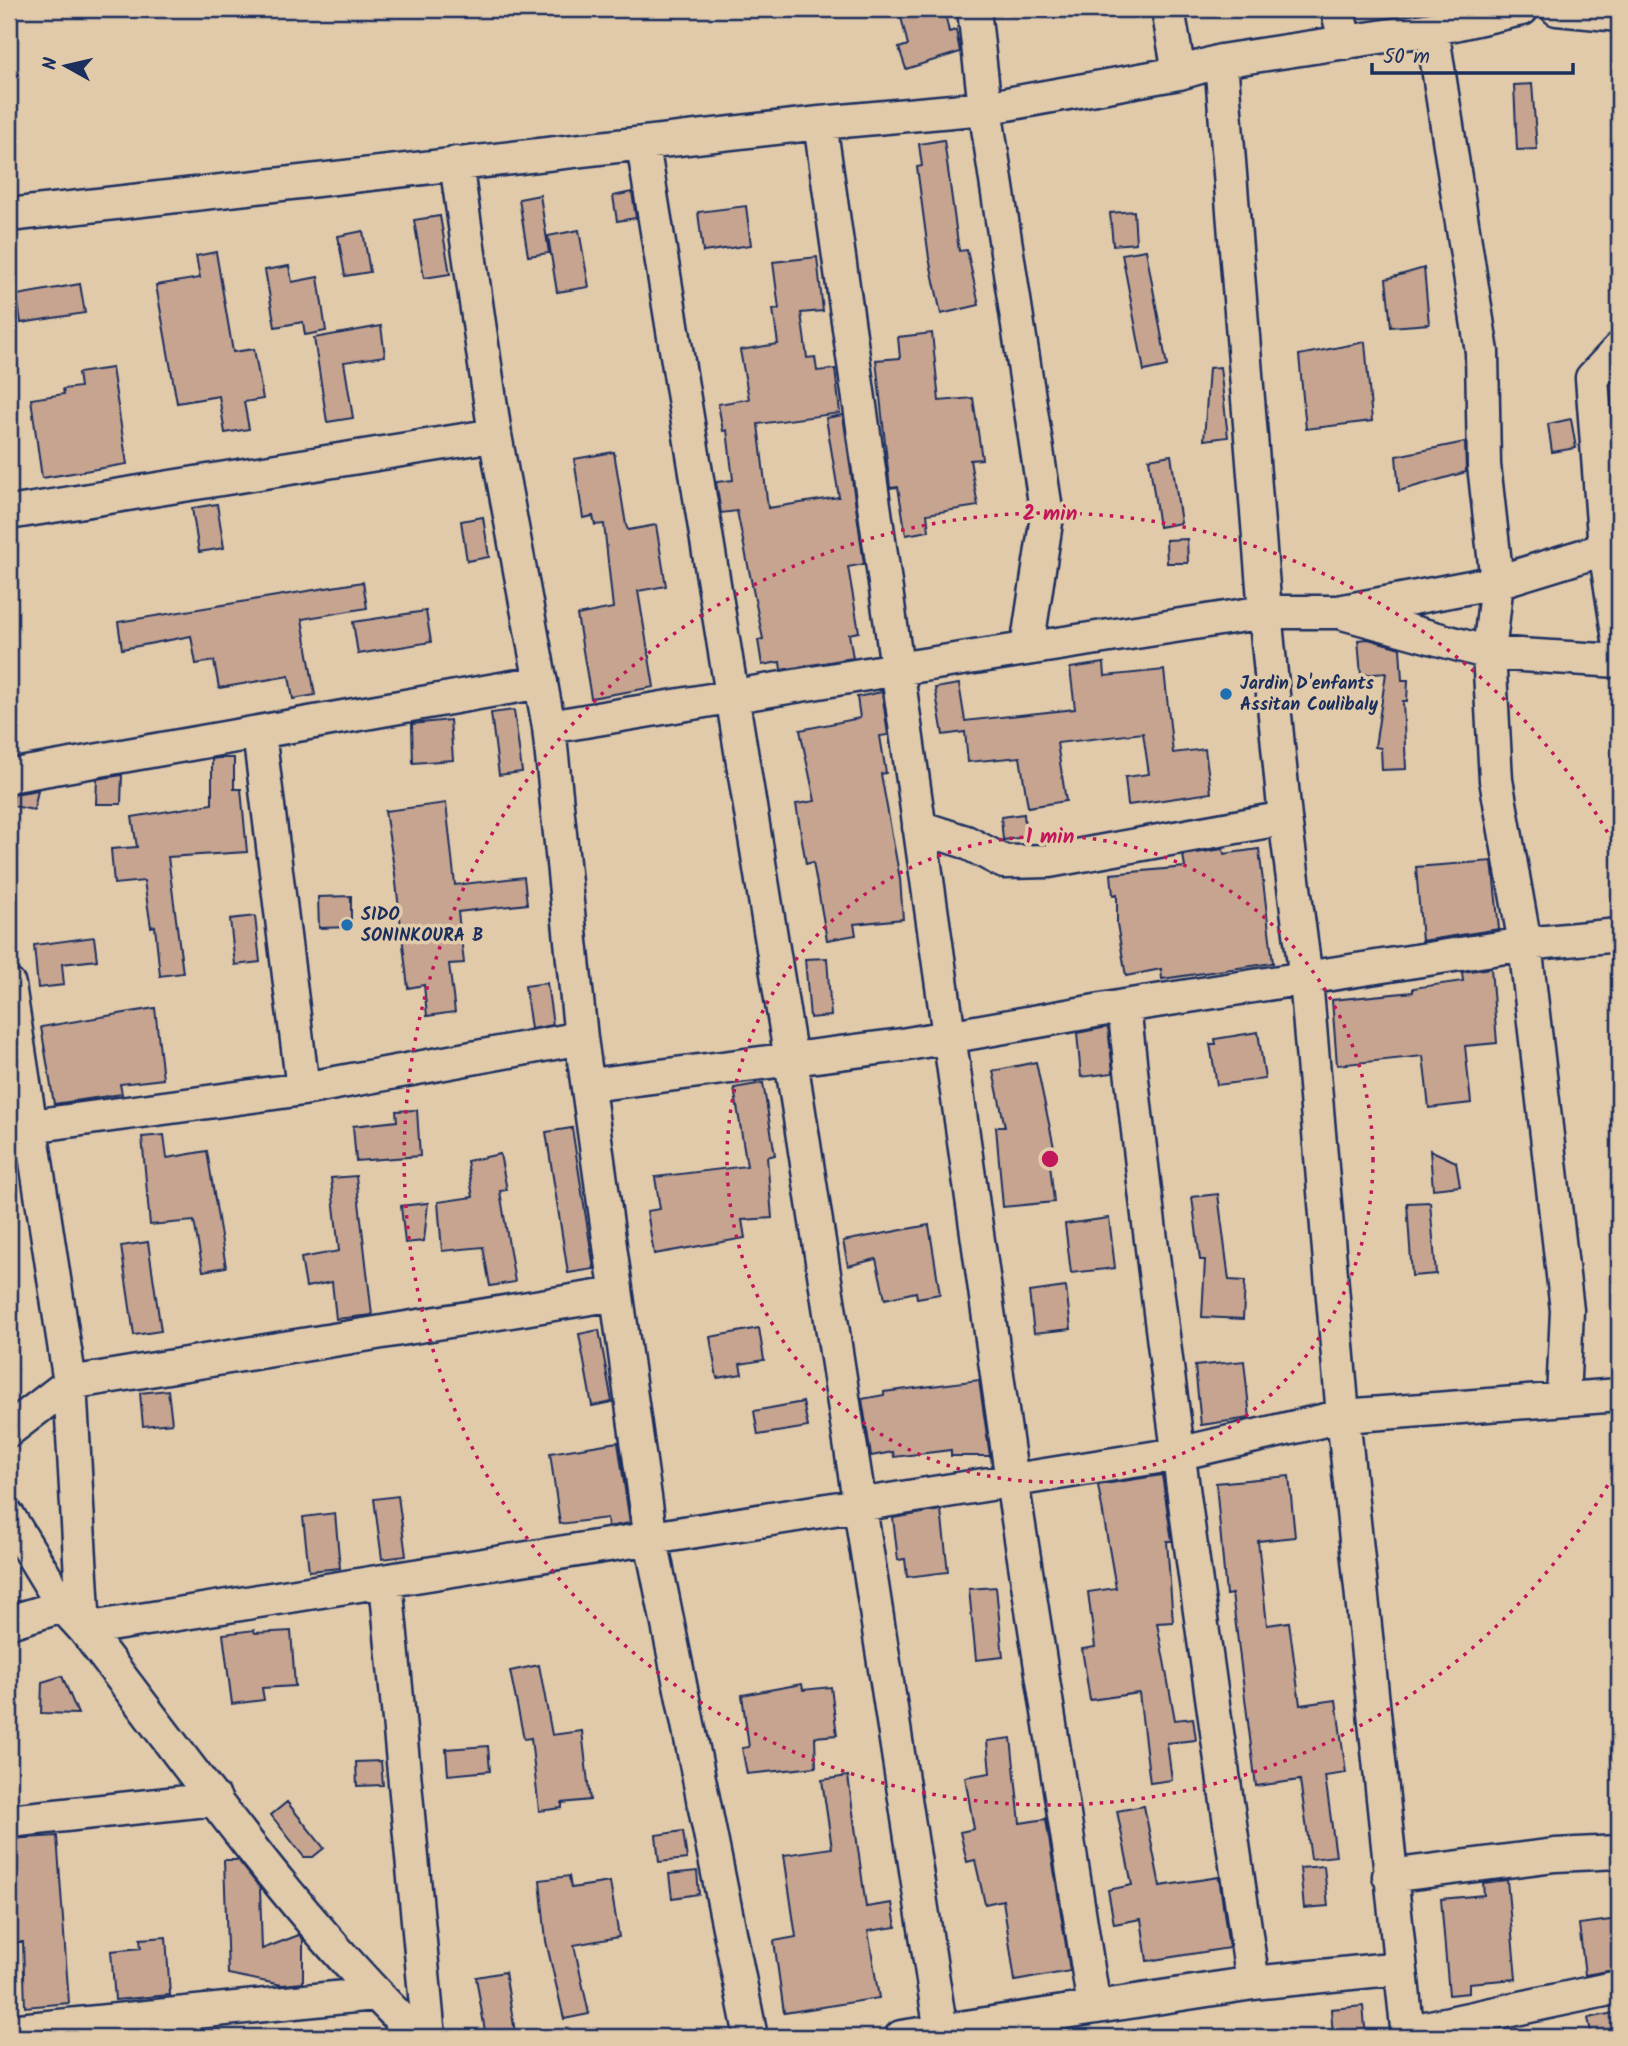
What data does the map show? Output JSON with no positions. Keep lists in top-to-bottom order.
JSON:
{
  "places": ["Jardin D'enfants Assitan Coulibaly", "SIDO SONINKOURA B"],
  "scale_bar": "50 m",
  "north": "left",
  "rings": ["2 min", "1 min"]
}
